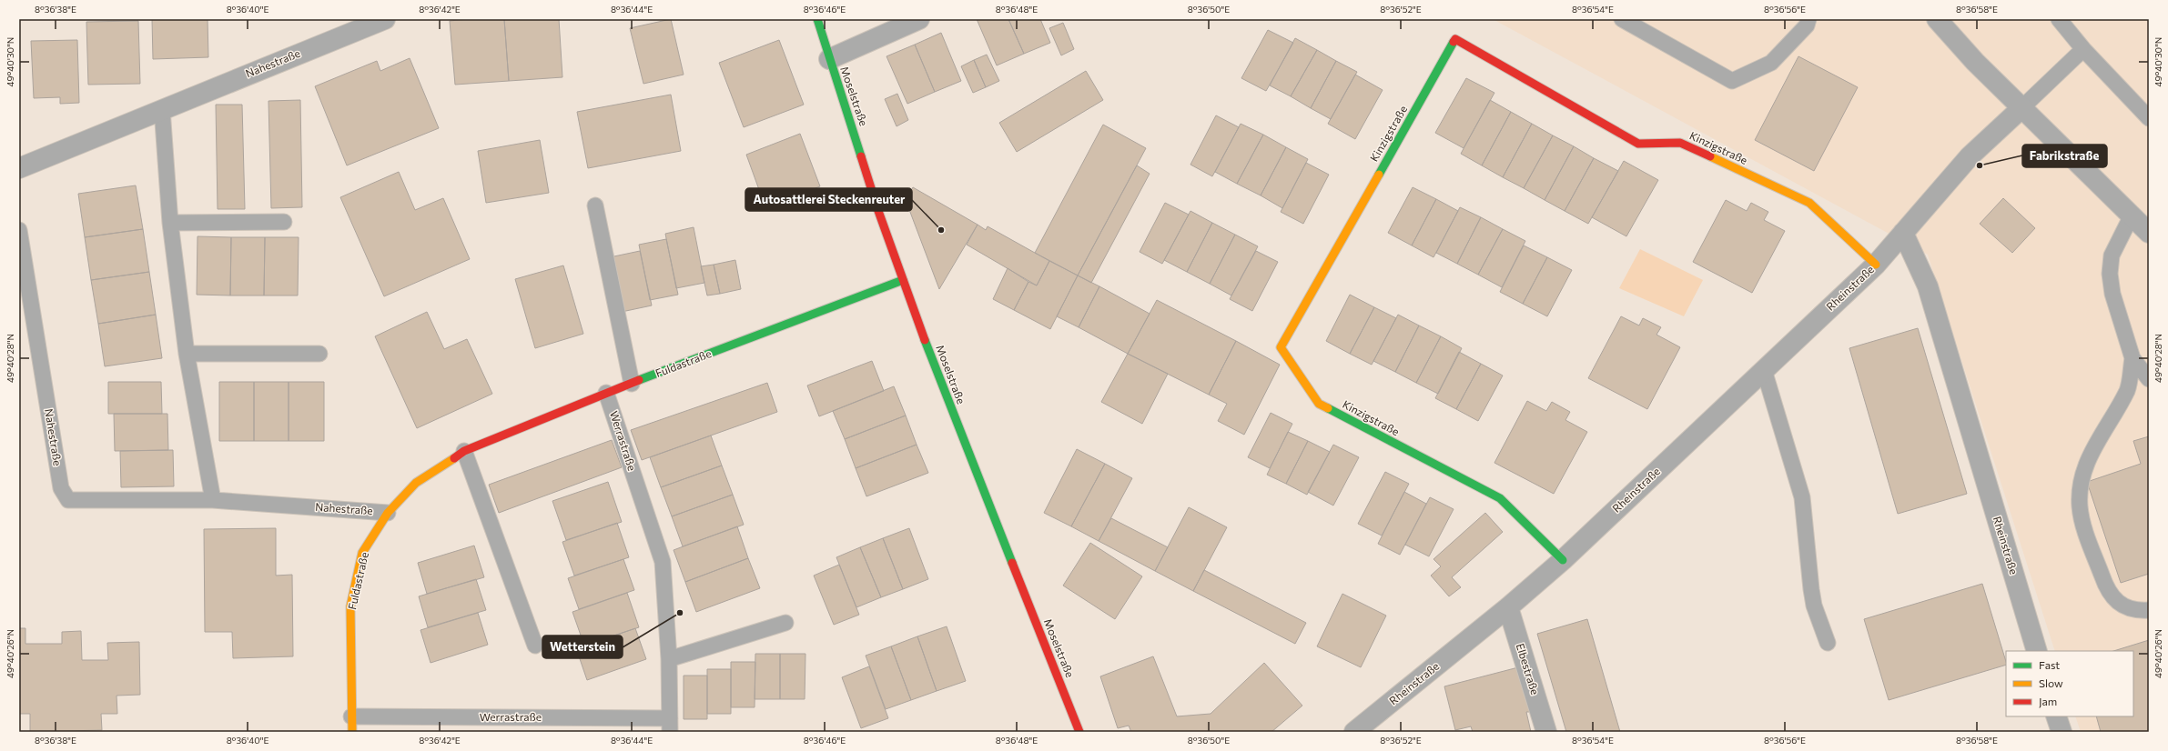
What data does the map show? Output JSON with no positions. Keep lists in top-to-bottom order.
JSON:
{
  "streets": {
    "street": [
      "Nahestraße",
      "Moselstraße",
      "Kinzigstraße",
      "Rheinstraße",
      "Fuldastraße",
      "Elbestraße"
    ],
    "lane": ["Werrastraße"]
  },
  "crossings": [
    ["Nahestraße", "Fuldastraße"],
    ["Moselstraße", "Fuldastraße"],
    ["Kinzigstraße", "Rheinstraße"],
    ["Rheinstraße", "Elbestraße"],
    ["Fuldastraße", "Werrastraße"]
  ],
  "places": ["Fabrikstraße", "Autosattlerei Steckenreuter", "Wetterstein"],
  "legend": ["Fast", "Slow", "Jam"],
  "coordinates": [
    "8°36'38\"E",
    "8°36'40\"E",
    "8°36'42\"E",
    "8°36'44\"E",
    "8°36'46\"E",
    "8°36'48\"E",
    "8°36'50\"E",
    "8°36'52\"E",
    "8°36'54\"E",
    "8°36'56\"E",
    "8°36'58\"E",
    "49°40'30\"N",
    "49°40'28\"N",
    "49°40'26\"N"
  ]
}
